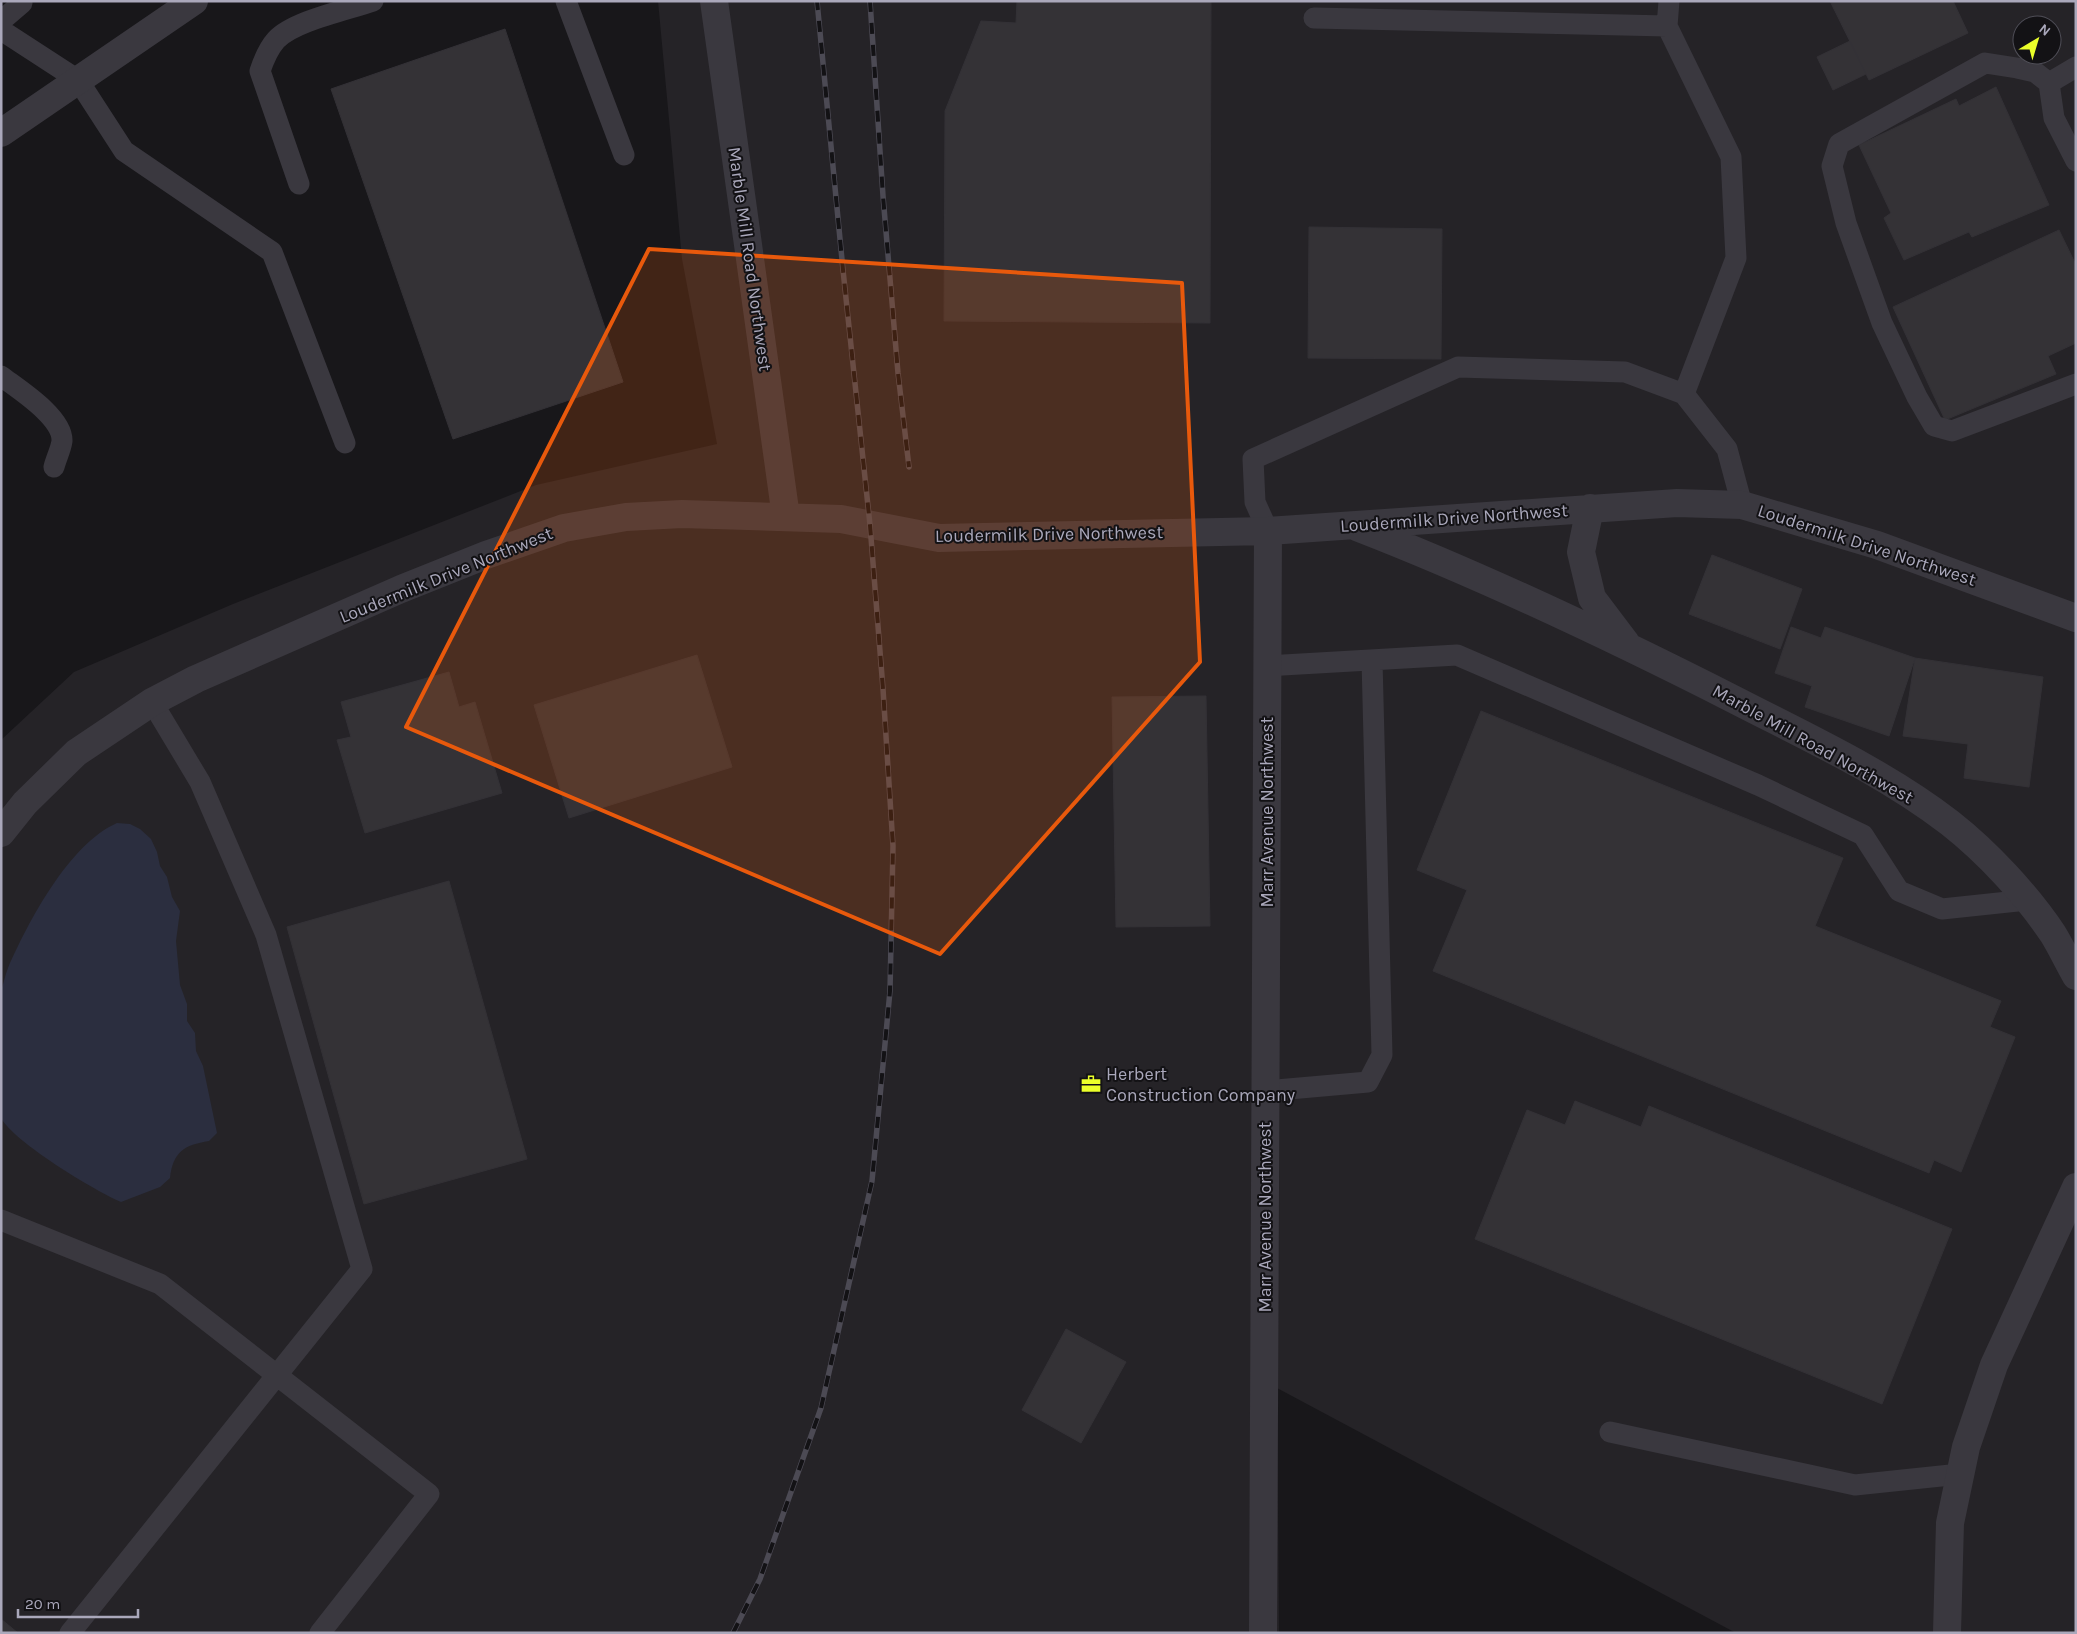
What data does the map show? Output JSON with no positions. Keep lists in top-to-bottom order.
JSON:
{
  "streets": {
    "street": ["Marble Mill Road Northwest", "Loudermilk Drive Northwest", "Marr Avenue Northwest"]
  },
  "crossings": [
    ["Marble Mill Road Northwest", "Loudermilk Drive Northwest"],
    ["Loudermilk Drive Northwest", "Marr Avenue Northwest"]
  ],
  "places": {
    "office": ["Herbert Construction Company"]
  },
  "scale_bar": "20 m",
  "north": "top right"
}
